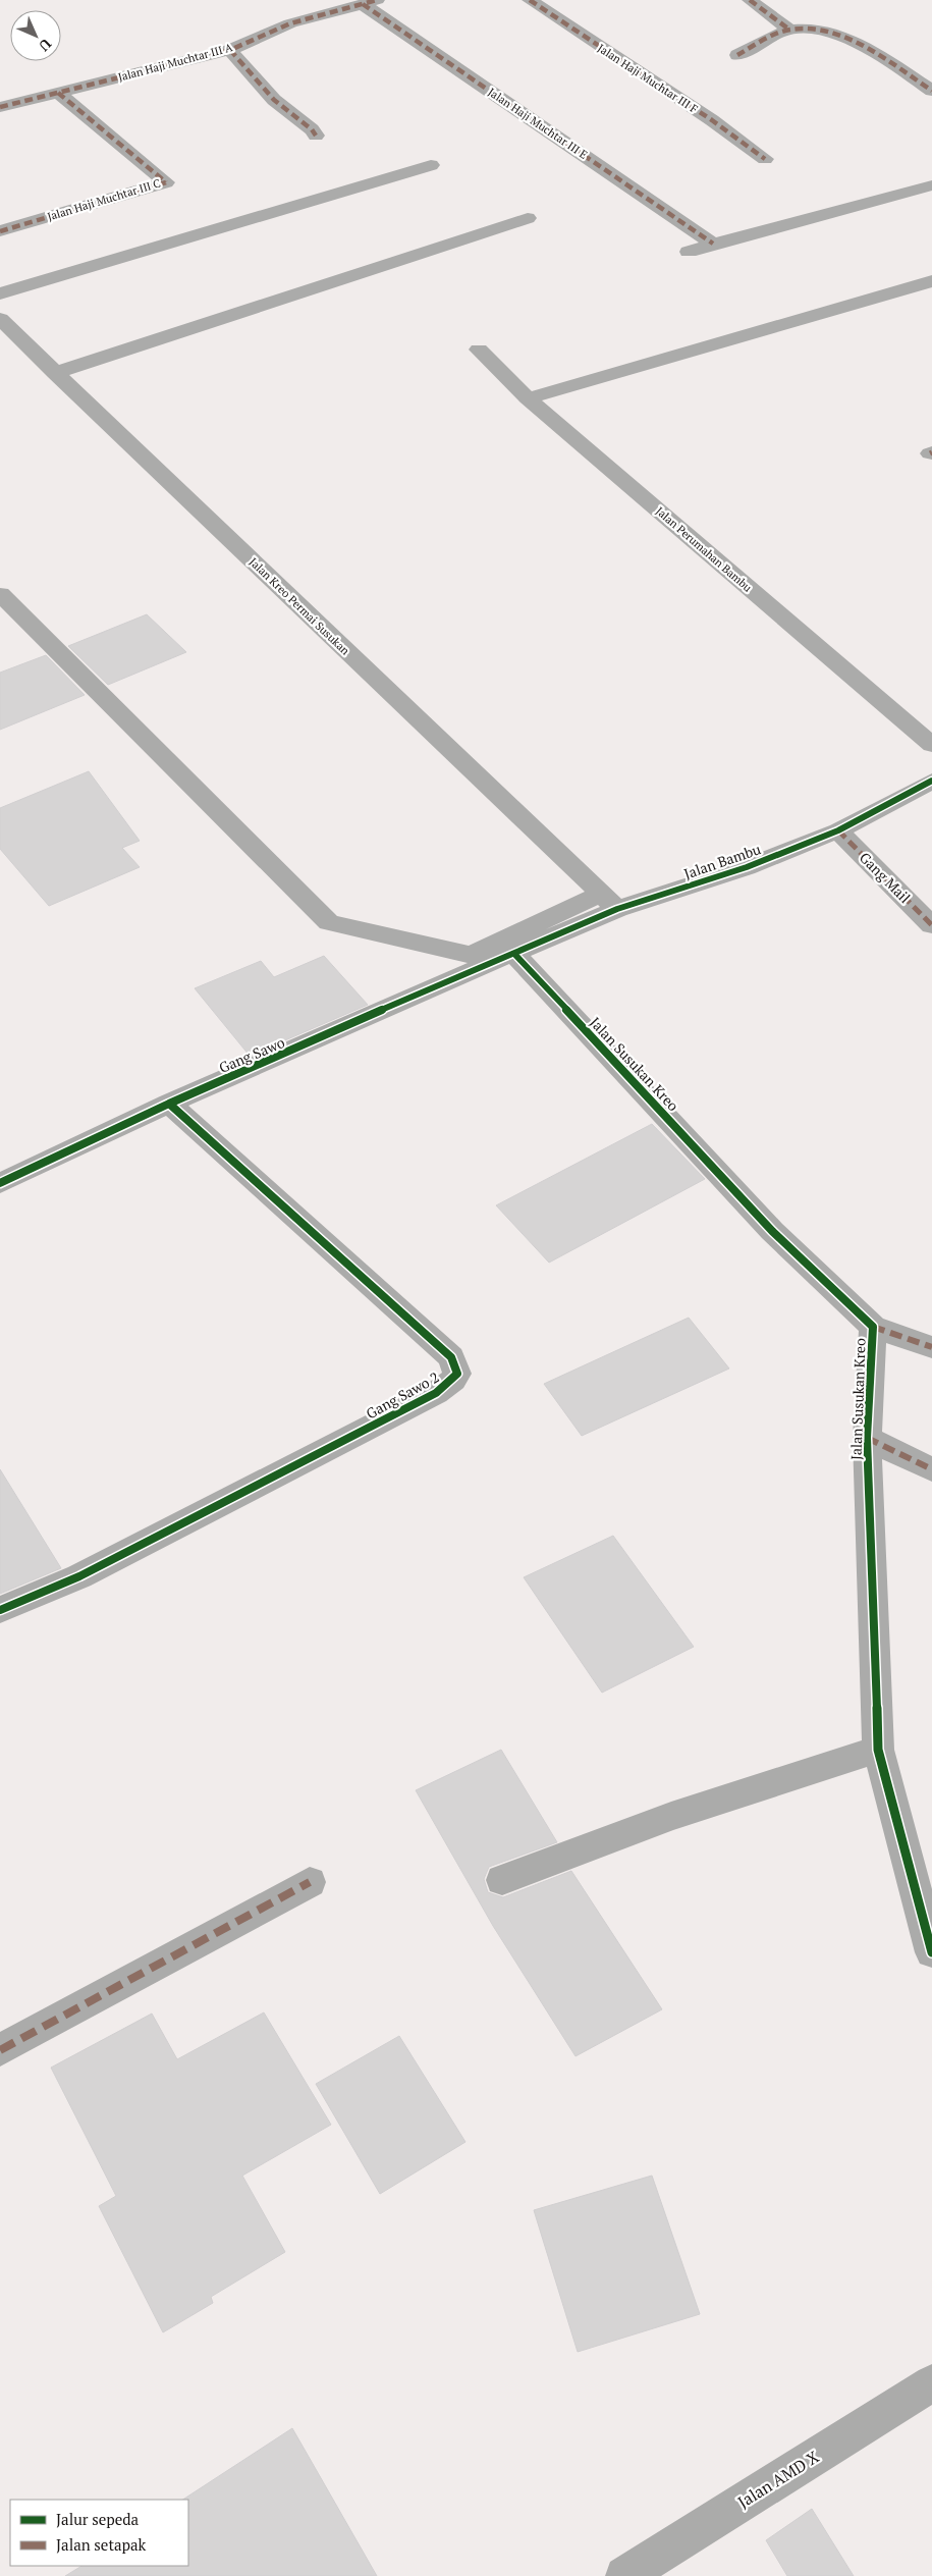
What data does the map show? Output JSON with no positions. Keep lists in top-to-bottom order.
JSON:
{
  "streets": {
    "street": [
      "Jalan Haji Muchtar III A",
      "Jalan Haji Muchtar III F",
      "Jalan Haji Muchtar III E",
      "Jalan Haji Muchtar III C",
      "Jalan Perumahan Bambu",
      "Jalan Kreo Permai Susukan",
      "Jalan Bambu",
      "Gang Mail",
      "Gang Sawo",
      "Jalan Susukan Kreo",
      "Gang Sawo 2",
      "Jalan AMD X"
    ]
  },
  "crossings": [
    ["Jalan Haji Muchtar III A", "Jalan Haji Muchtar III E"],
    ["Jalan Haji Muchtar III A", "Jalan Haji Muchtar III C"],
    ["Jalan Kreo Permai Susukan", "Jalan Bambu"],
    ["Jalan Bambu", "Gang Mail"],
    ["Jalan Bambu", "Gang Sawo"],
    ["Jalan Bambu", "Jalan Susukan Kreo"],
    ["Gang Sawo", "Jalan Susukan Kreo"],
    ["Gang Sawo", "Gang Sawo 2"]
  ],
  "legend": ["Jalur sepeda", "Jalan setapak"],
  "north": "bottom right"
}
